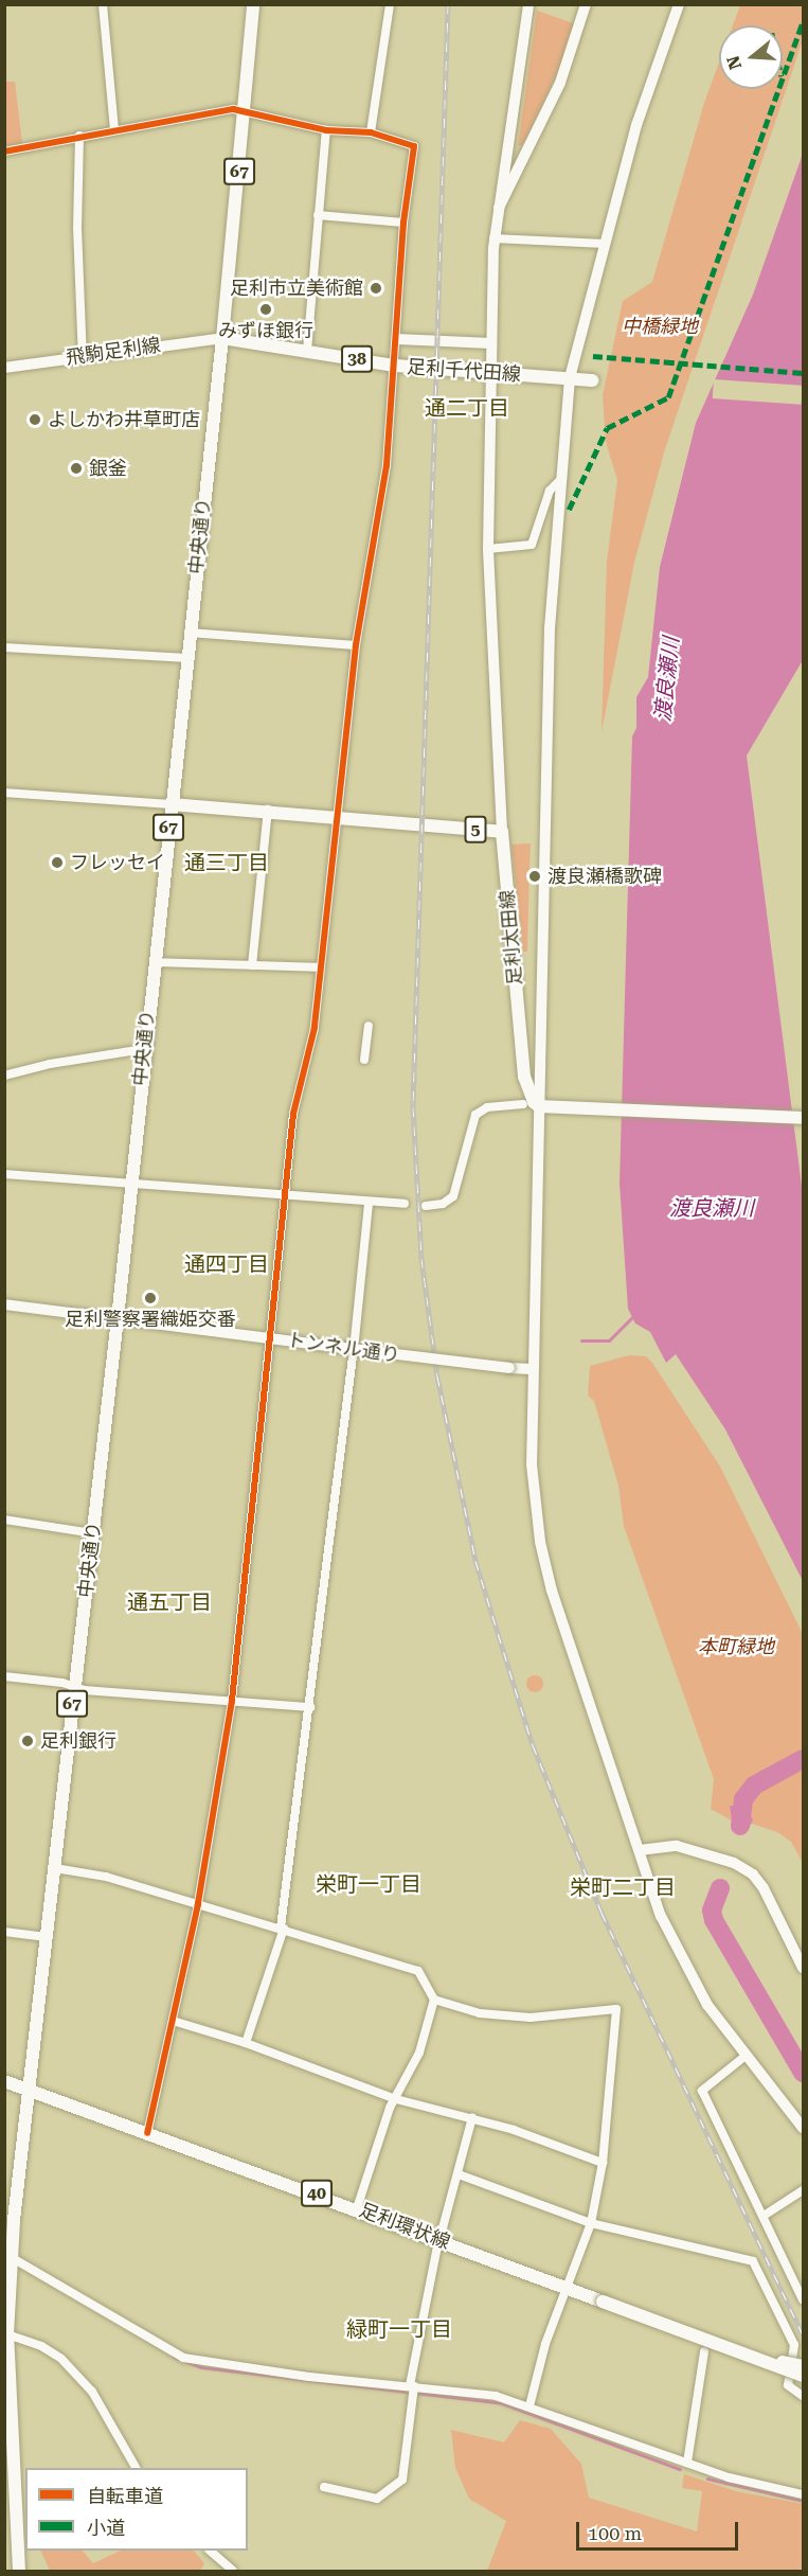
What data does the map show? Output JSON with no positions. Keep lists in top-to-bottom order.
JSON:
{
  "streets": {
    "main road": [
      "67",
      "38",
      "足利千代田線",
      "中央通り",
      "5",
      "足利太田線",
      "40",
      "足利環状線"
    ],
    "street": ["飛駒足利線", "トンネル通り"]
  },
  "crossings": [
    ["67", "中央通り"],
    ["67", "足利環状線"],
    ["飛駒足利線", "足利千代田線"],
    ["飛駒足利線", "中央通り"],
    ["足利千代田線", "中央通り"],
    ["中央通り", "5"],
    ["中央通り", "トンネル通り"],
    ["中央通り", "足利環状線"],
    ["5", "足利太田線"]
  ],
  "districts": [
    "通二丁目",
    "通三丁目",
    "通四丁目",
    "通五丁目",
    "栄町一丁目",
    "栄町二丁目",
    "緑町一丁目"
  ],
  "water": ["渡良瀬川"],
  "parks": ["中橋緑地", "本町緑地"],
  "places": [
    "足利市立美術館",
    "みずほ銀行",
    "よしかわ井草町店",
    "銀釜",
    "フレッセイ",
    "渡良瀬橋歌碑",
    "足利警察署織姫交番",
    "足利銀行"
  ],
  "legend": ["自転車道", "小道"],
  "scale_bar": "100 m",
  "north": "left"
}
